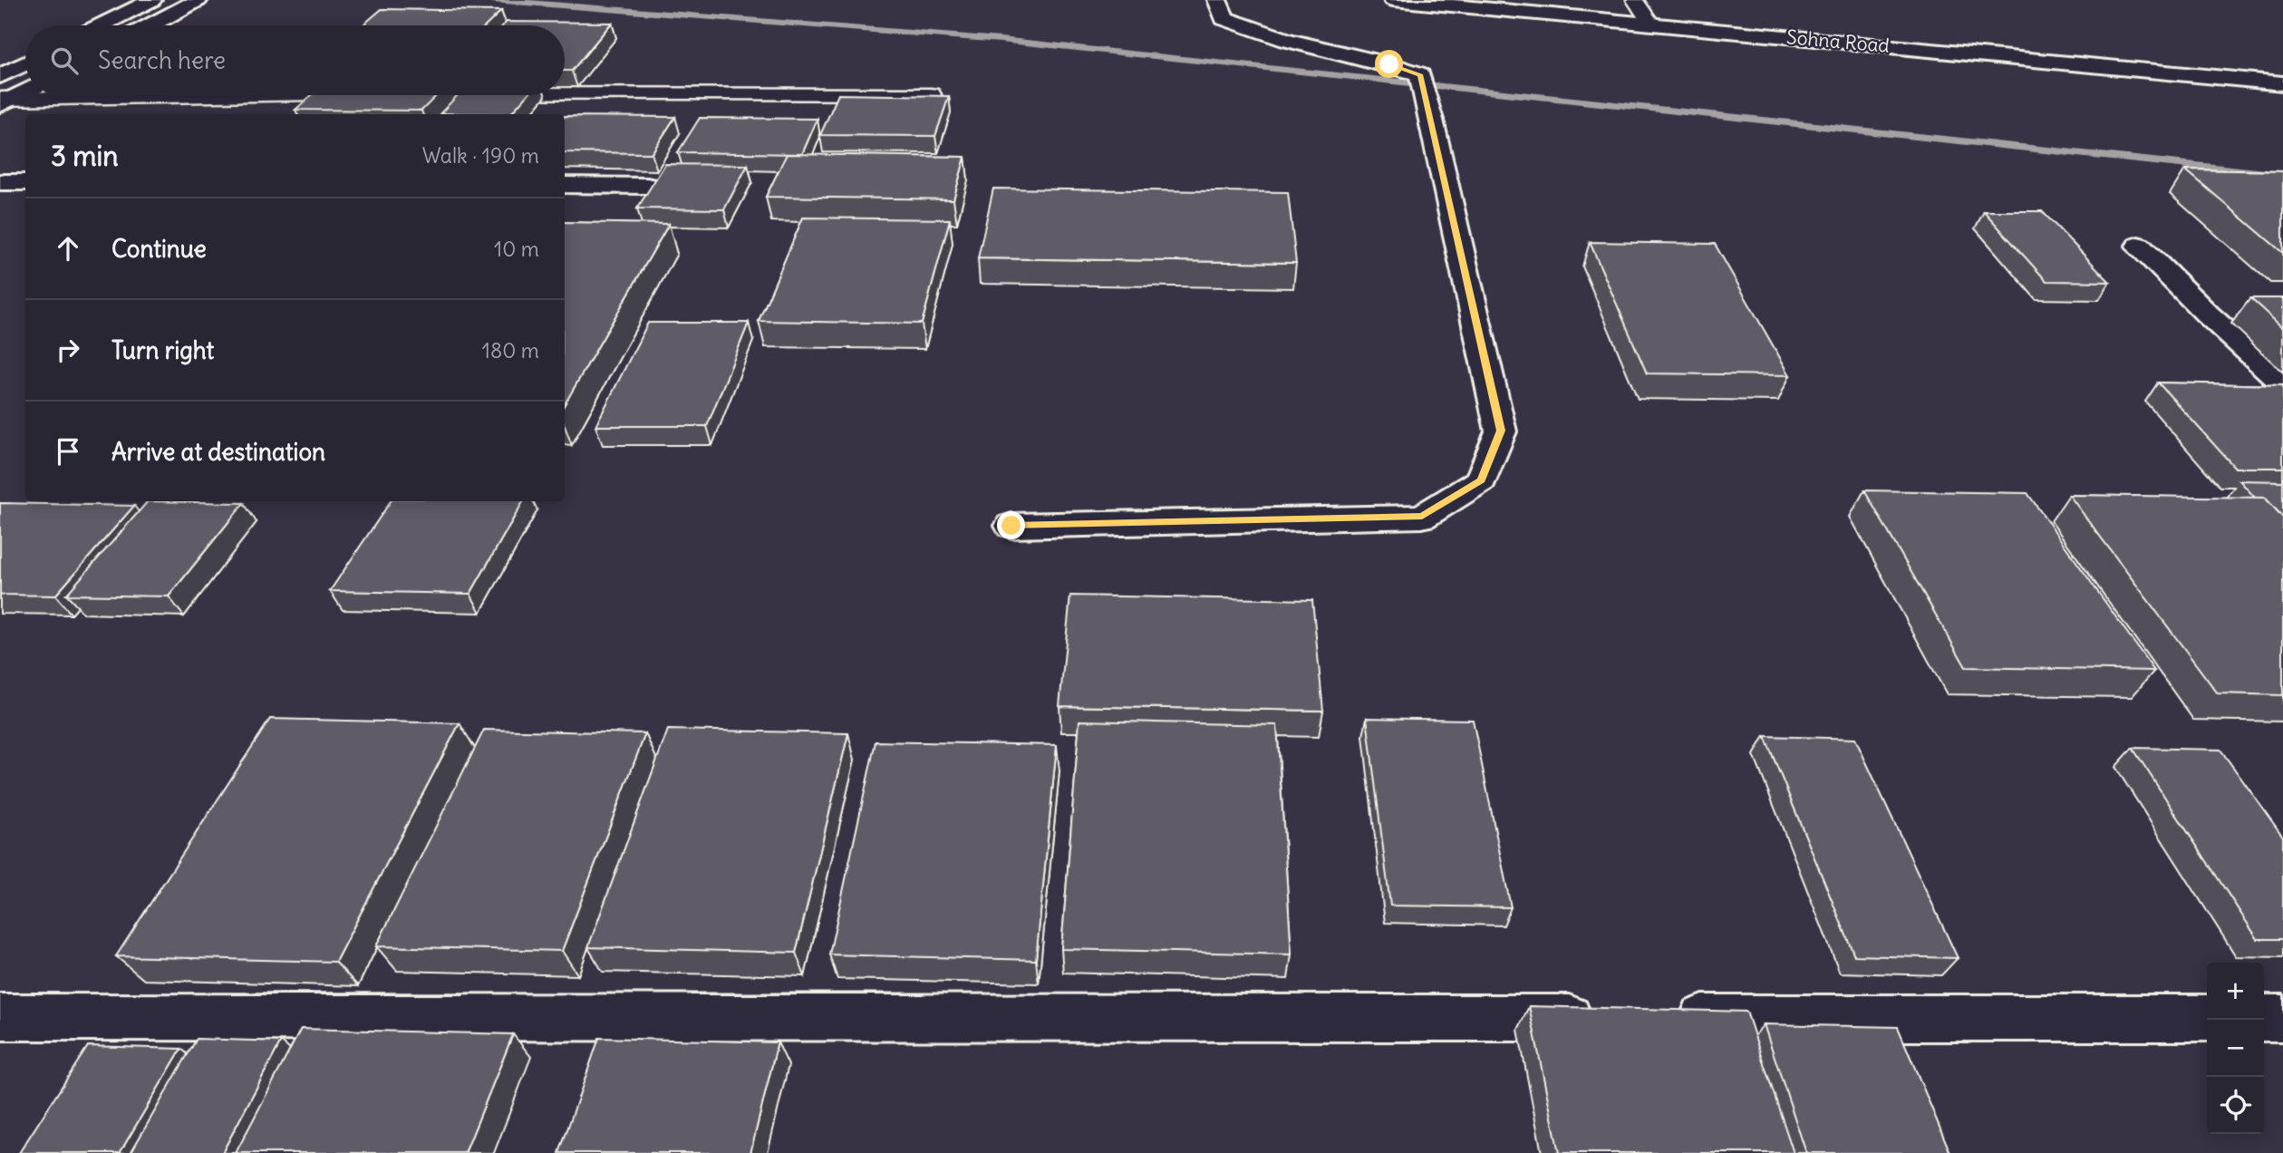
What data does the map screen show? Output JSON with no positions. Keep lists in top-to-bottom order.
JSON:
{
  "streets": {
    "street": ["Sohna Road"]
  },
  "page": {
    "search": "Search here",
    "heading": ["3 min", "Walk · 190 m"],
    "list": [
      ["Continue", "10 m"],
      ["Turn right", "180 m"],
      "Arrive at destination"
    ],
    "map_buttons": ["+", "−"]
  }
}
